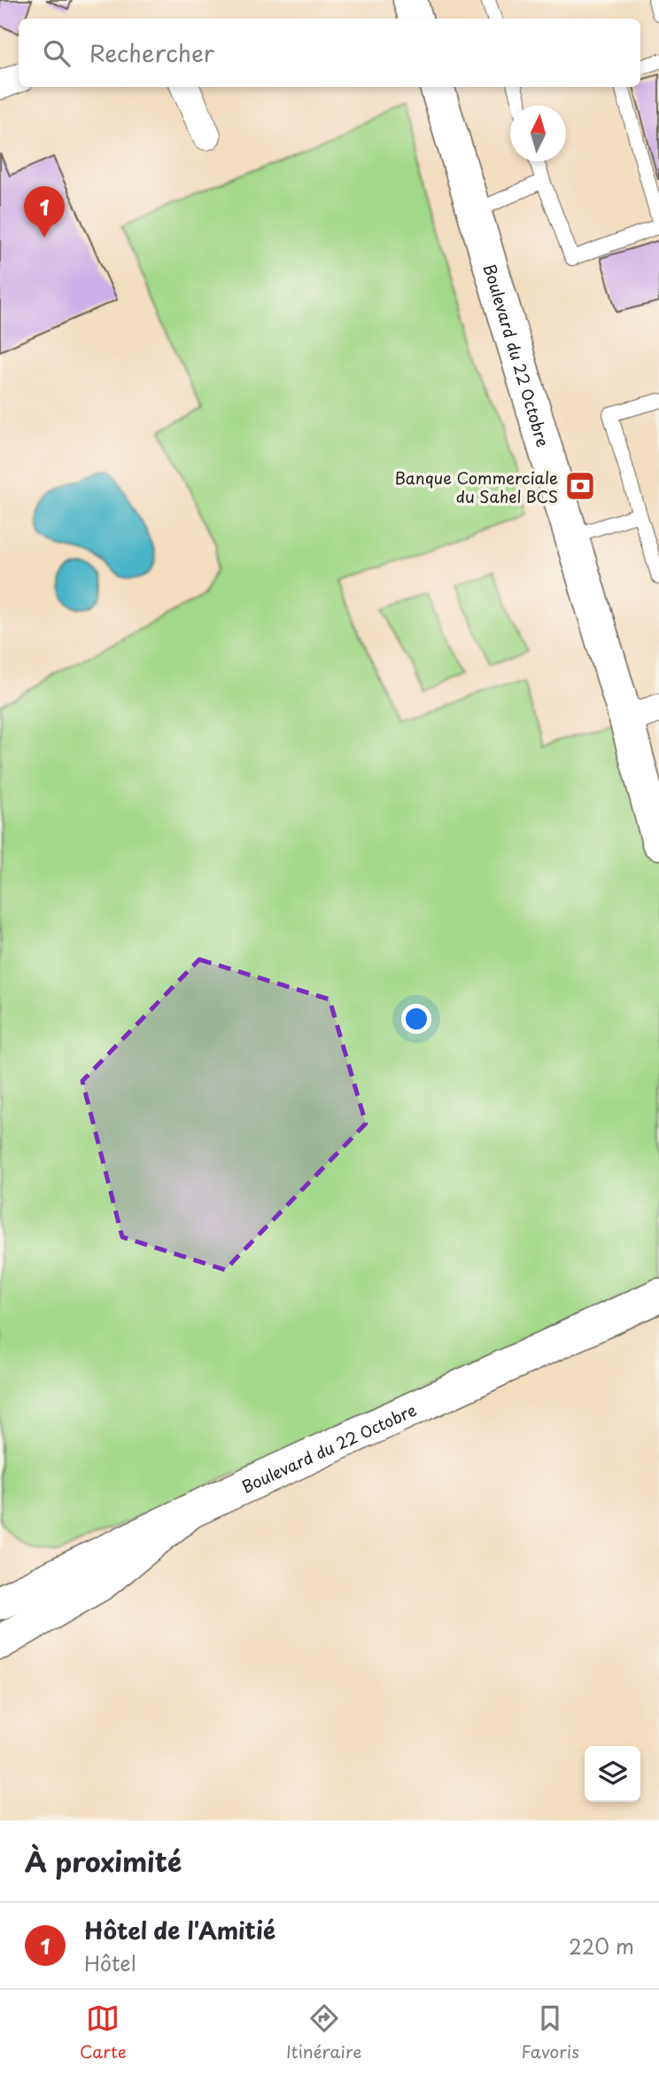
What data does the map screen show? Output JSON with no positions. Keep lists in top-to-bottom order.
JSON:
{
  "streets": {
    "street": ["Boulevard du 22 Octobre"]
  },
  "places": {
    "bank": ["Banque Commerciale du Sahel BCS"]
  },
  "north": "top",
  "page": {
    "search": "Rechercher",
    "pins": "1",
    "heading": "À proximité",
    "list": [
      {
        "mark": "1",
        "name": "Hôtel de l'Amitié",
        "note": "Hôtel",
        "value": "220 m"
      }
    ],
    "nav": ["Carte", "Itinéraire", "Favoris"]
  }
}
